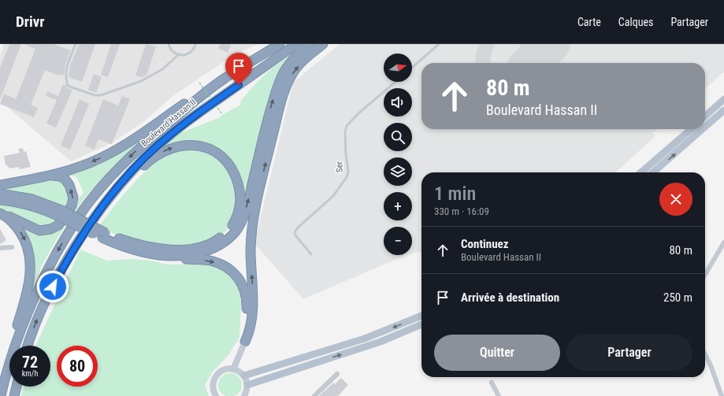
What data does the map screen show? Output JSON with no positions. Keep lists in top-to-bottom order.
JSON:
{
  "streets": {
    "highway": ["Boulevard Hassan II"],
    "lane": ["Ser"]
  },
  "north": "right",
  "page": {
    "header": "Drivr",
    "nav": ["Carte", "Calques", "Partager"],
    "map_buttons": ["+", "−"],
    "turn": ["80 m", "Boulevard Hassan II"],
    "heading": ["1 min", "330 m · 16:09"],
    "list": [
      {
        "name": "Continuez",
        "note": "Boulevard Hassan II",
        "value": "80 m"
      },
      {
        "name": "Arrivée à destination",
        "value": "250 m"
      }
    ],
    "buttons": ["Quitter", "Partager"],
    "speed": "72 km/h",
    "limit": "80"
  }
}
